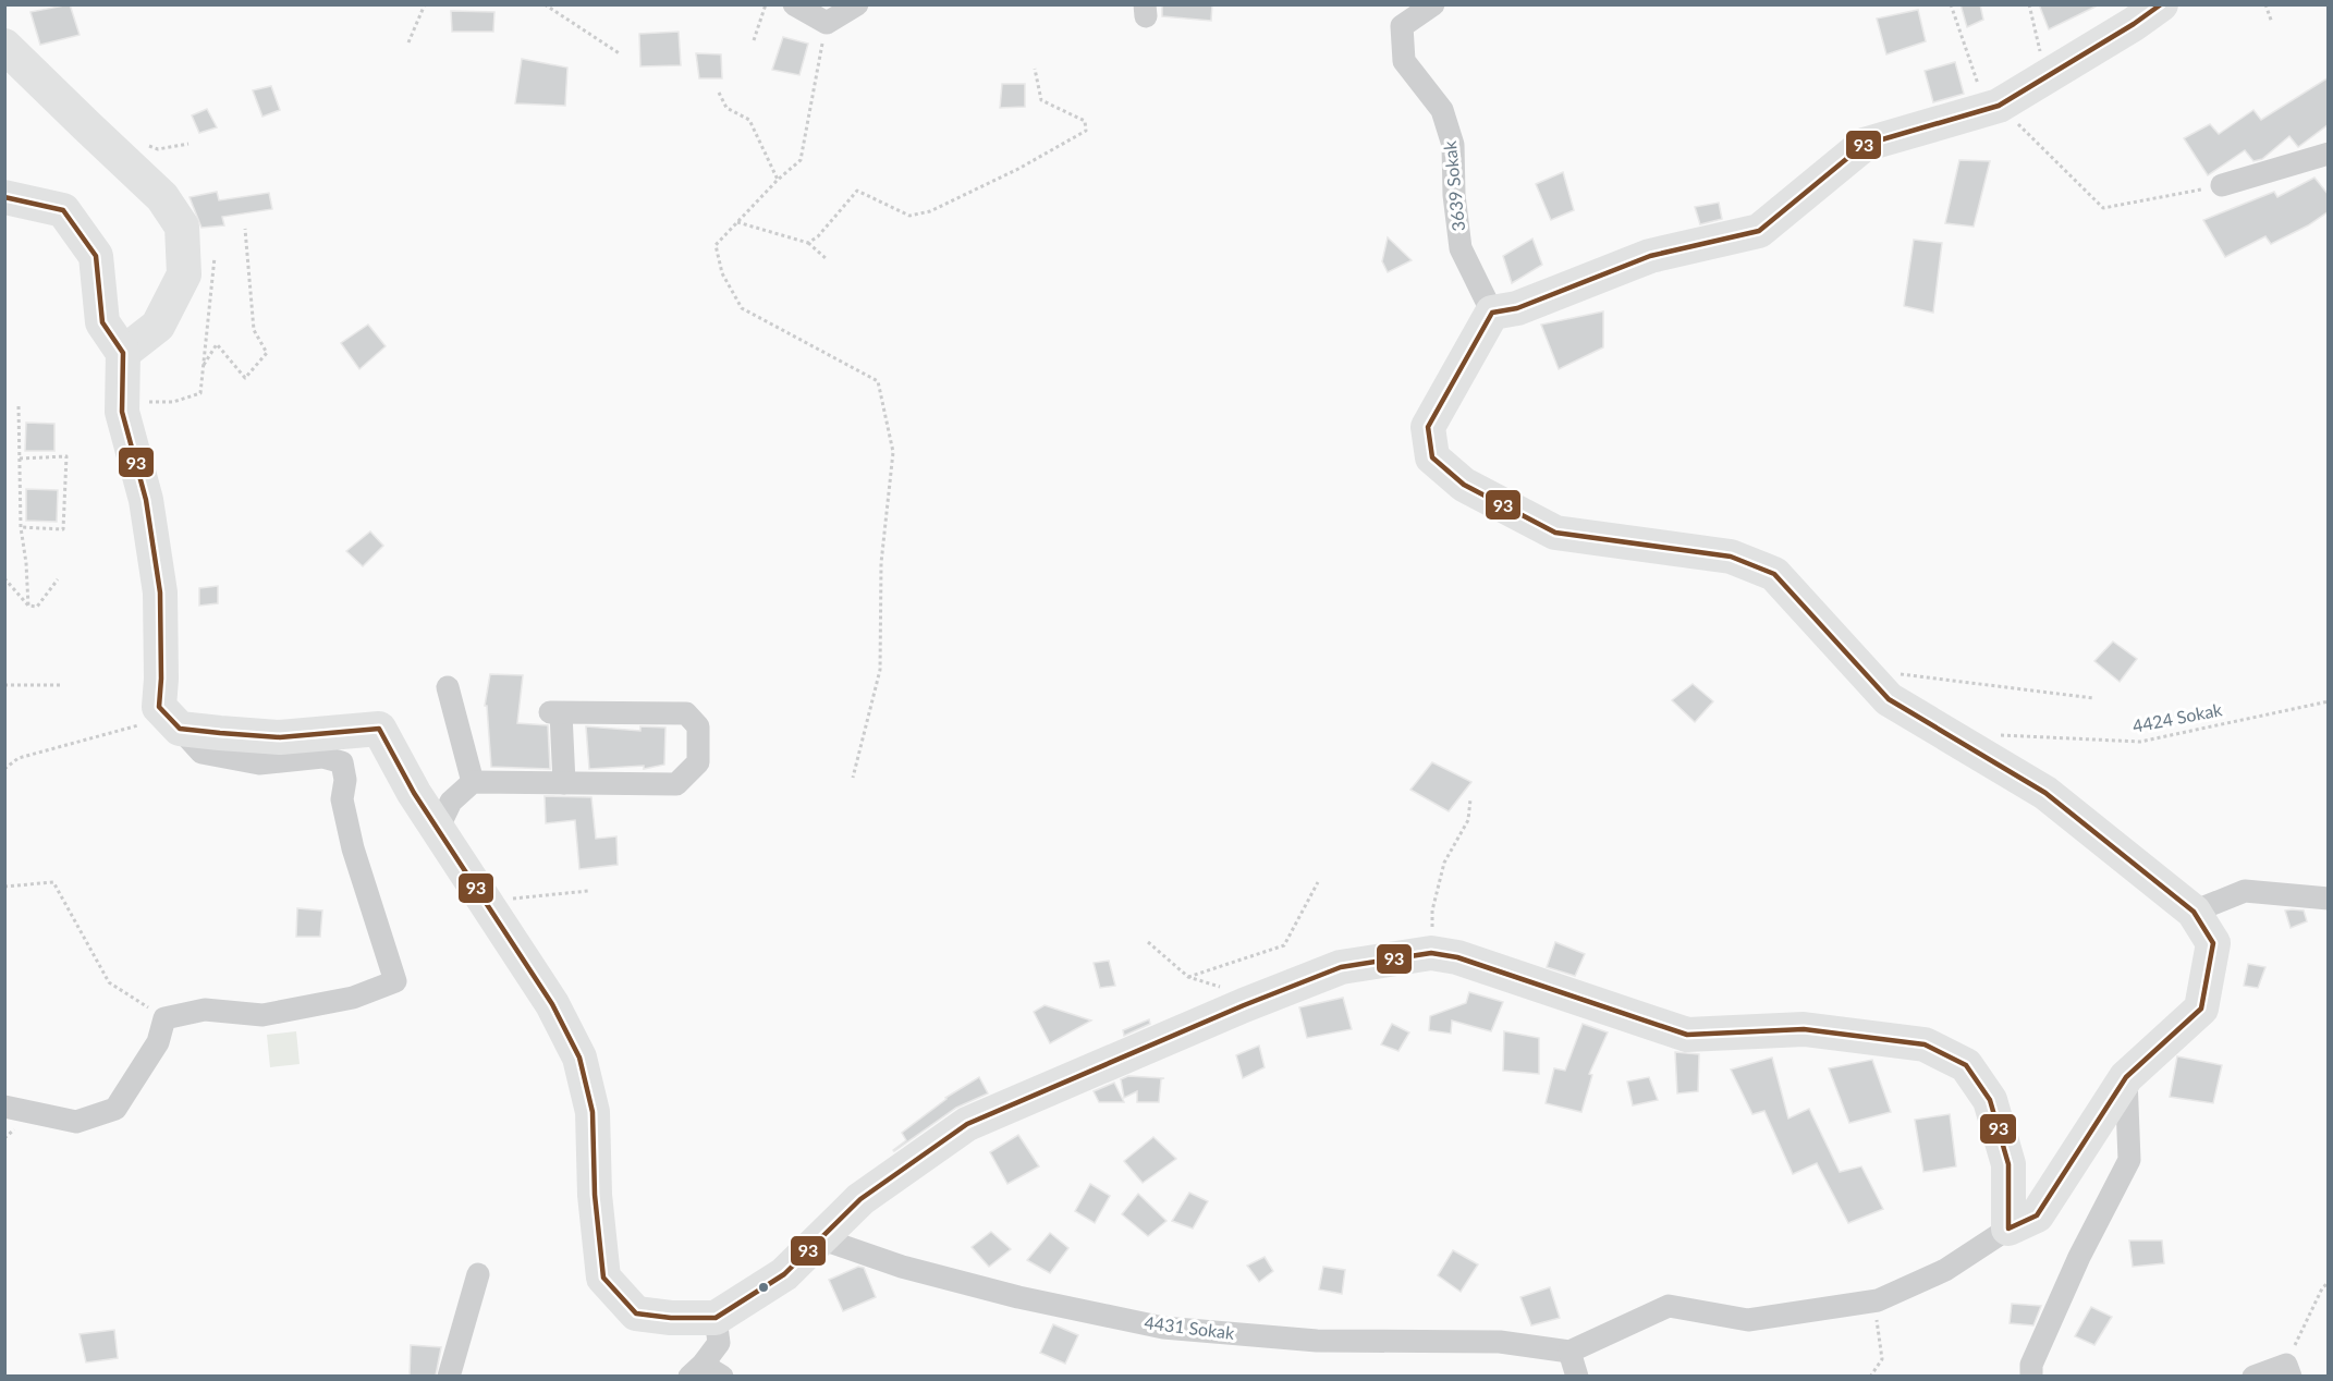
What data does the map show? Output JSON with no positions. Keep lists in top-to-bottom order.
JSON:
{
  "streets": {
    "street": ["3639 Sokak", "4431 Sokak"],
    "path": ["4424 Sokak"]
  },
  "lines": ["transit line 93"]
}
